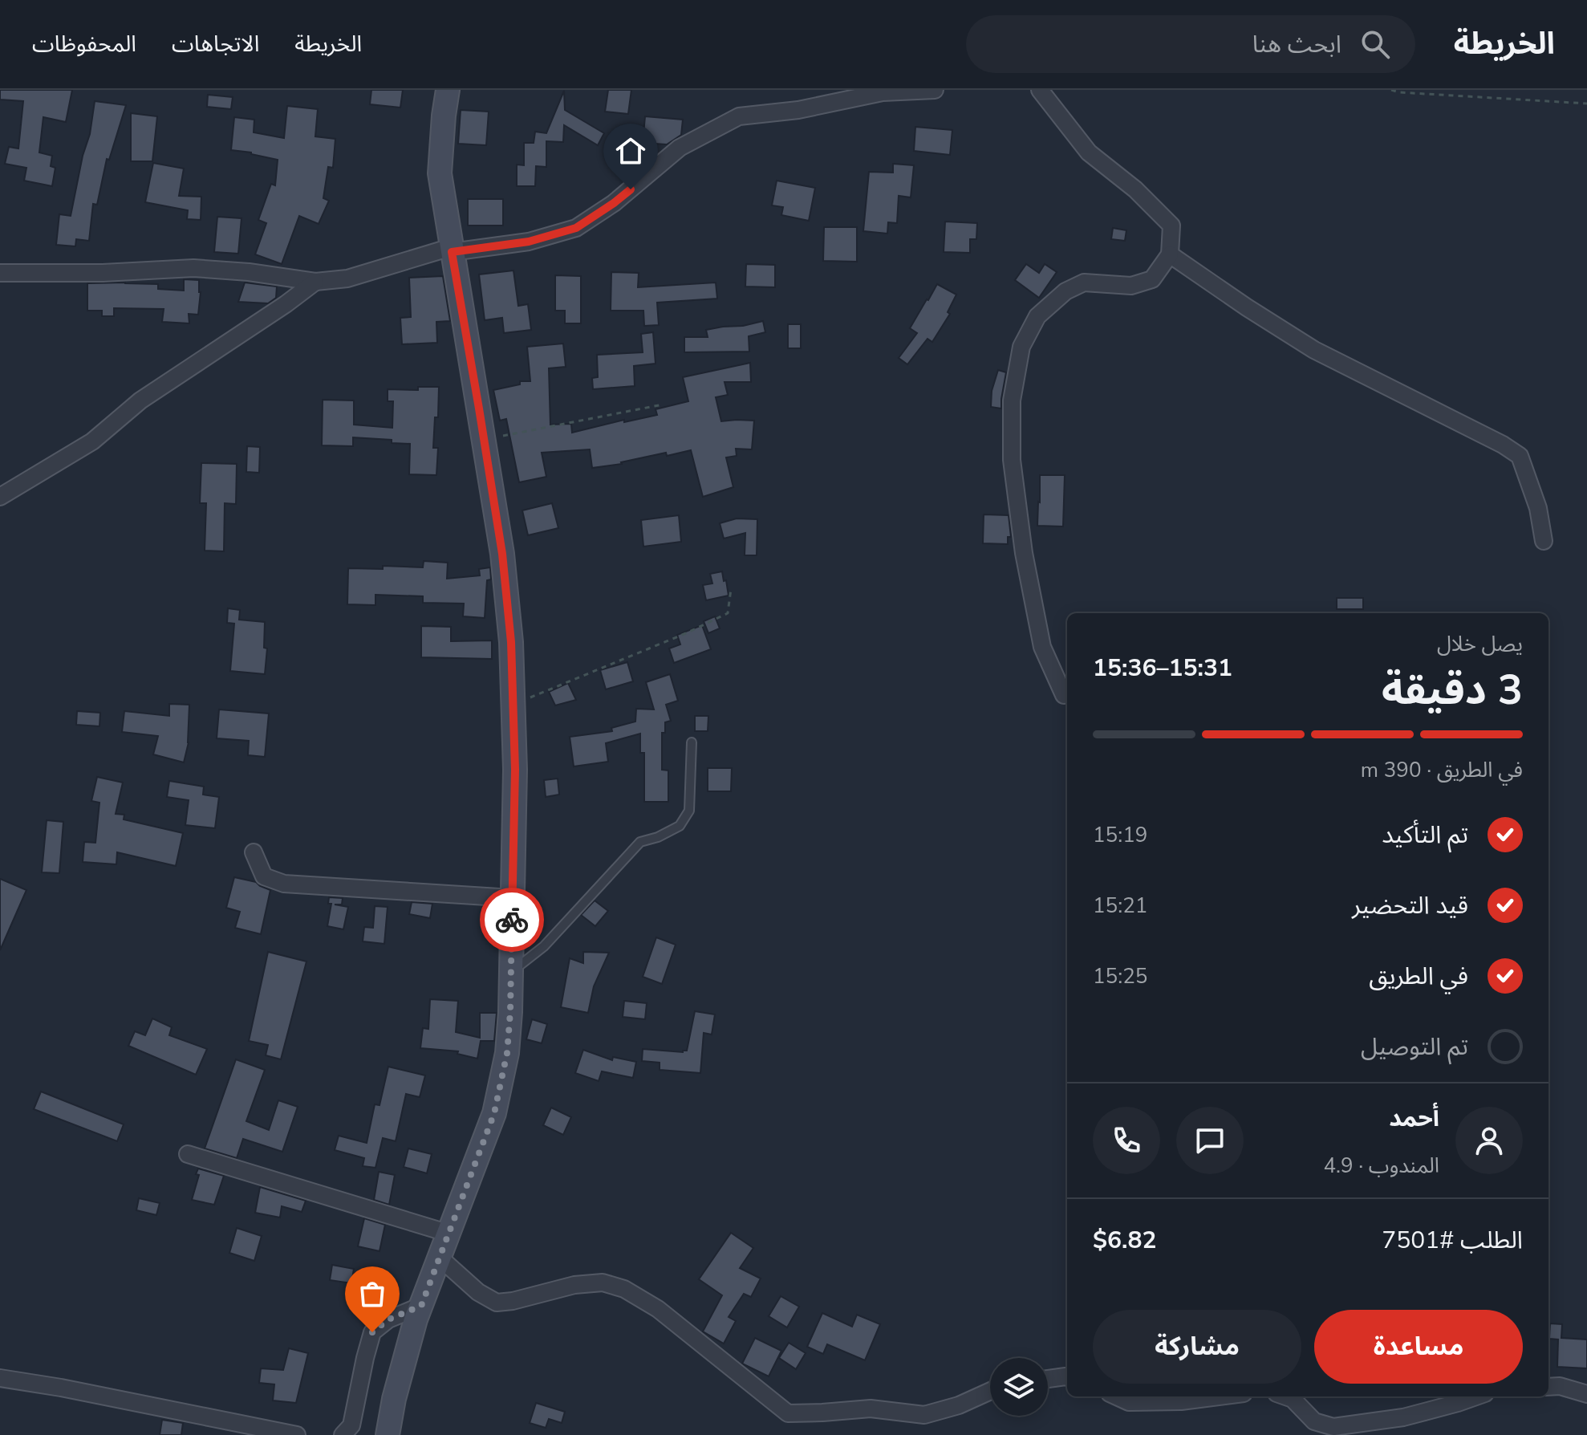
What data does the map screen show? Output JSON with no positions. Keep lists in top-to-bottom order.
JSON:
{
  "page": {
    "header": "الخريطة",
    "search": "ابحث هنا",
    "nav": ["الخريطة", "الاتجاهات", "المحفوظات"],
    "heading": ["3 دقيقة", "يصل خلال", "15:31–15:36"],
    "panel": [
      "أحمد",
      "المندوب · 4.9",
      "الطلب #7501",
      "$6.82"
    ],
    "bar": "في الطريق · 390 m",
    "list": [
      ["تم التأكيد", "15:19"],
      ["قيد التحضير", "15:21"],
      ["في الطريق", "15:25"],
      "تم التوصيل"
    ],
    "buttons": ["مساعدة", "مشاركة"]
  }
}
